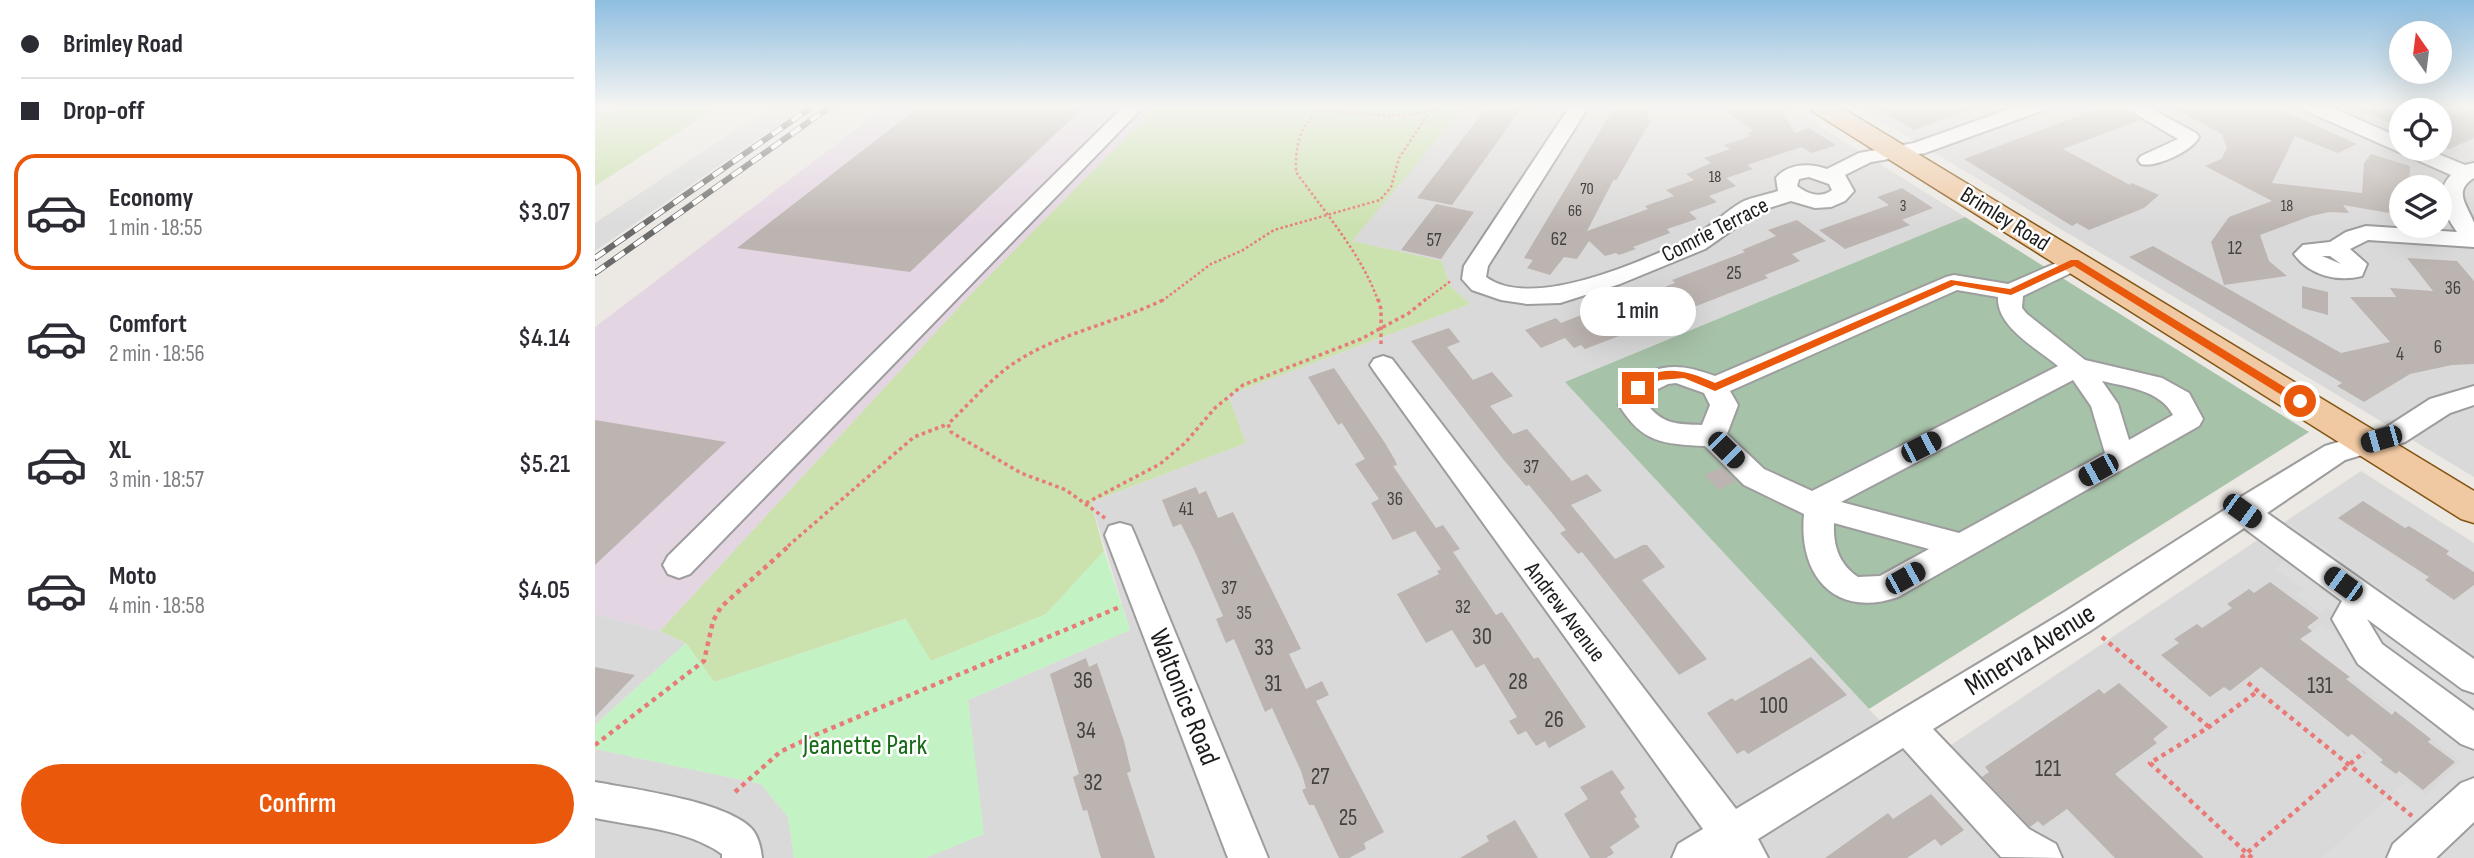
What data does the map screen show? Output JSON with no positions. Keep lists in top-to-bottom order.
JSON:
{
  "streets": {
    "main road": ["Brimley Road"],
    "street": [
      "Comrie Terrace",
      "Andrew Avenue",
      "Minerva Avenue",
      "Waltonice Road"
    ]
  },
  "crossings": [
    ["Brimley Road", "Comrie Terrace"],
    ["Brimley Road", "Minerva Avenue"],
    ["Andrew Avenue", "Minerva Avenue"]
  ],
  "parks": ["Jeanette Park"],
  "house_numbers": [
    "18",
    "70",
    "3",
    "18",
    "66",
    "62",
    "57",
    "12",
    "25",
    "36",
    "6",
    "4",
    "37",
    "36",
    "41",
    "37",
    "32",
    "35",
    "30",
    "33",
    "36",
    "28",
    "31",
    "131",
    "100",
    "26",
    "34",
    "121",
    "27",
    "32",
    "25"
  ],
  "north": "top",
  "page": {
    "banner": ["Brimley Road", "Drop-off"],
    "list": [
      {
        "name": "Economy",
        "note": "1 min · 18:55",
        "value": "$3.07"
      },
      {
        "name": "Comfort",
        "note": "2 min · 18:56",
        "value": "$4.14"
      },
      {
        "name": "XL",
        "note": "3 min · 18:57",
        "value": "$5.21"
      },
      {
        "name": "Moto",
        "note": "4 min · 18:58",
        "value": "$4.05"
      }
    ],
    "bubble": "1 min",
    "buttons": "Confirm"
  }
}
